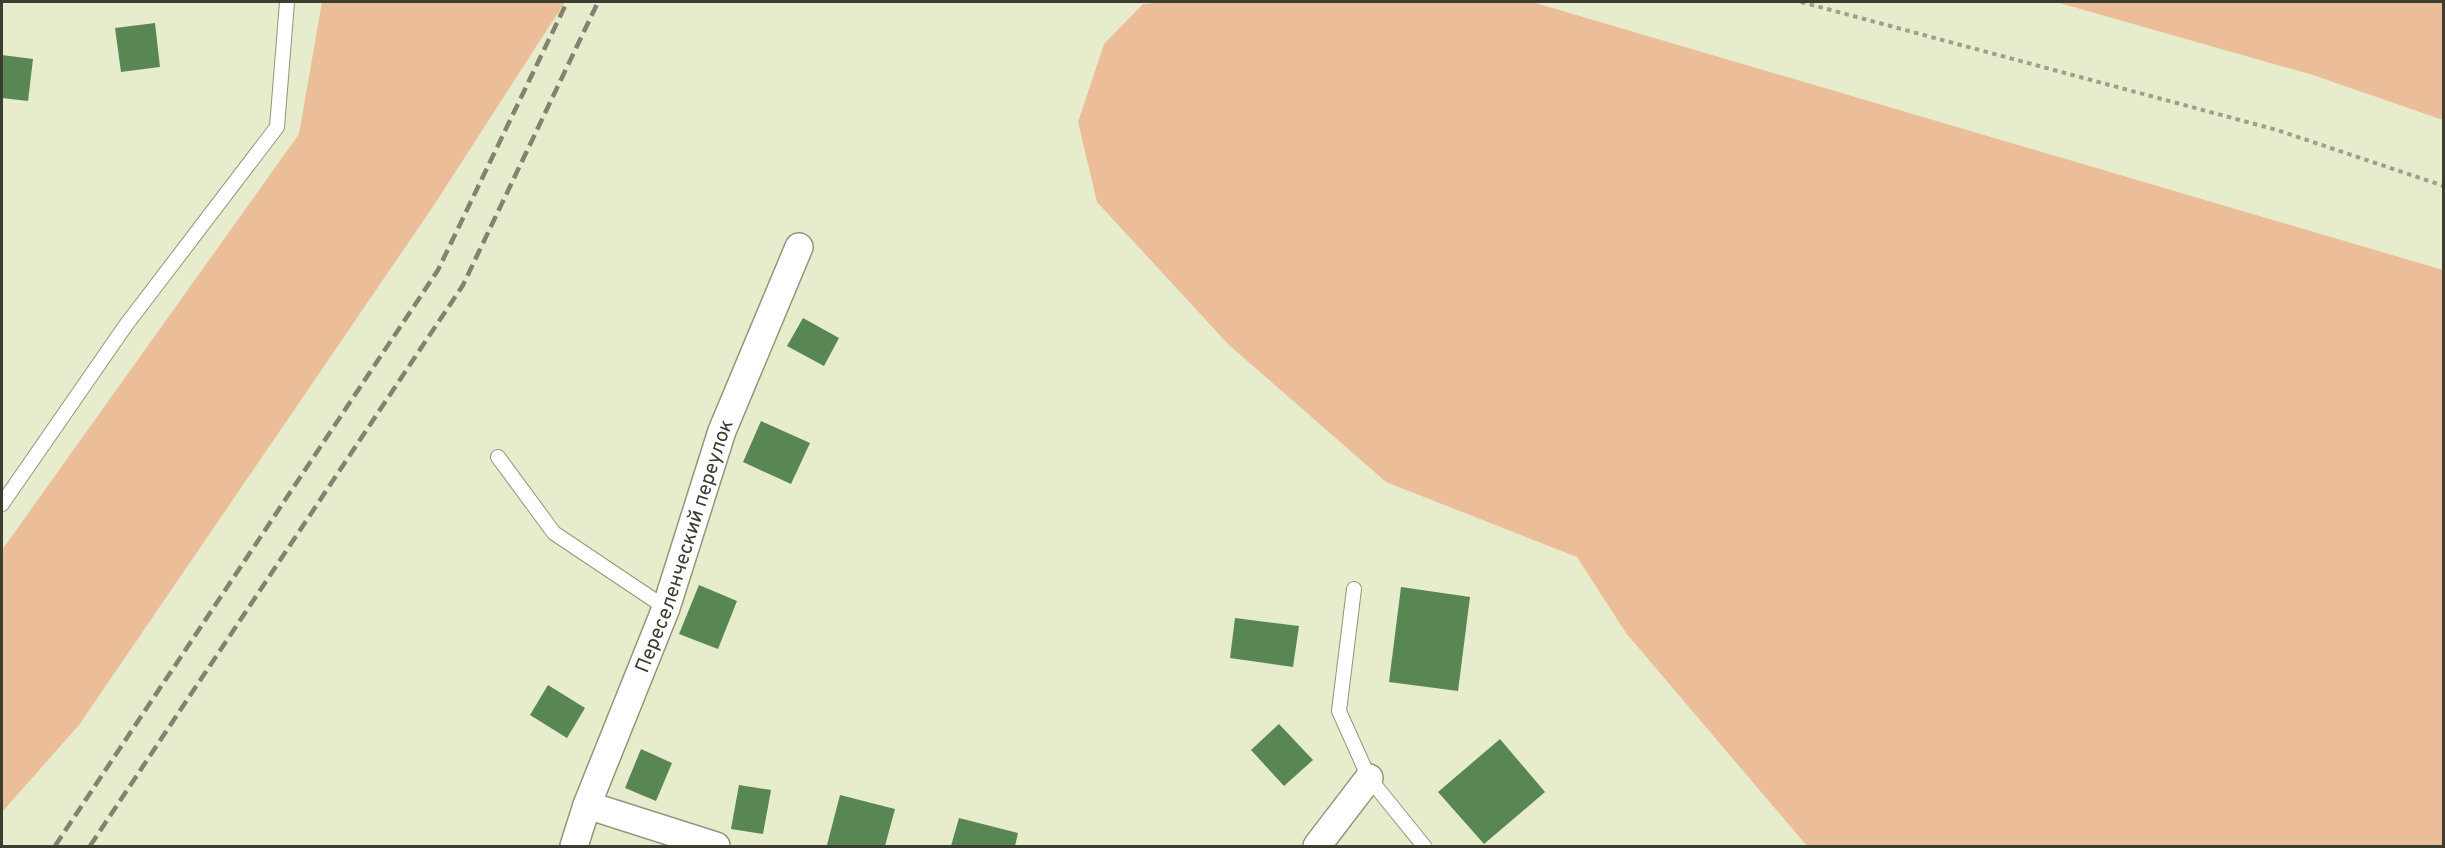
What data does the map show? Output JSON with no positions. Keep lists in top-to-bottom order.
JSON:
{
  "streets": {
    "street": ["Переселенческий переулок"]
  }
}
